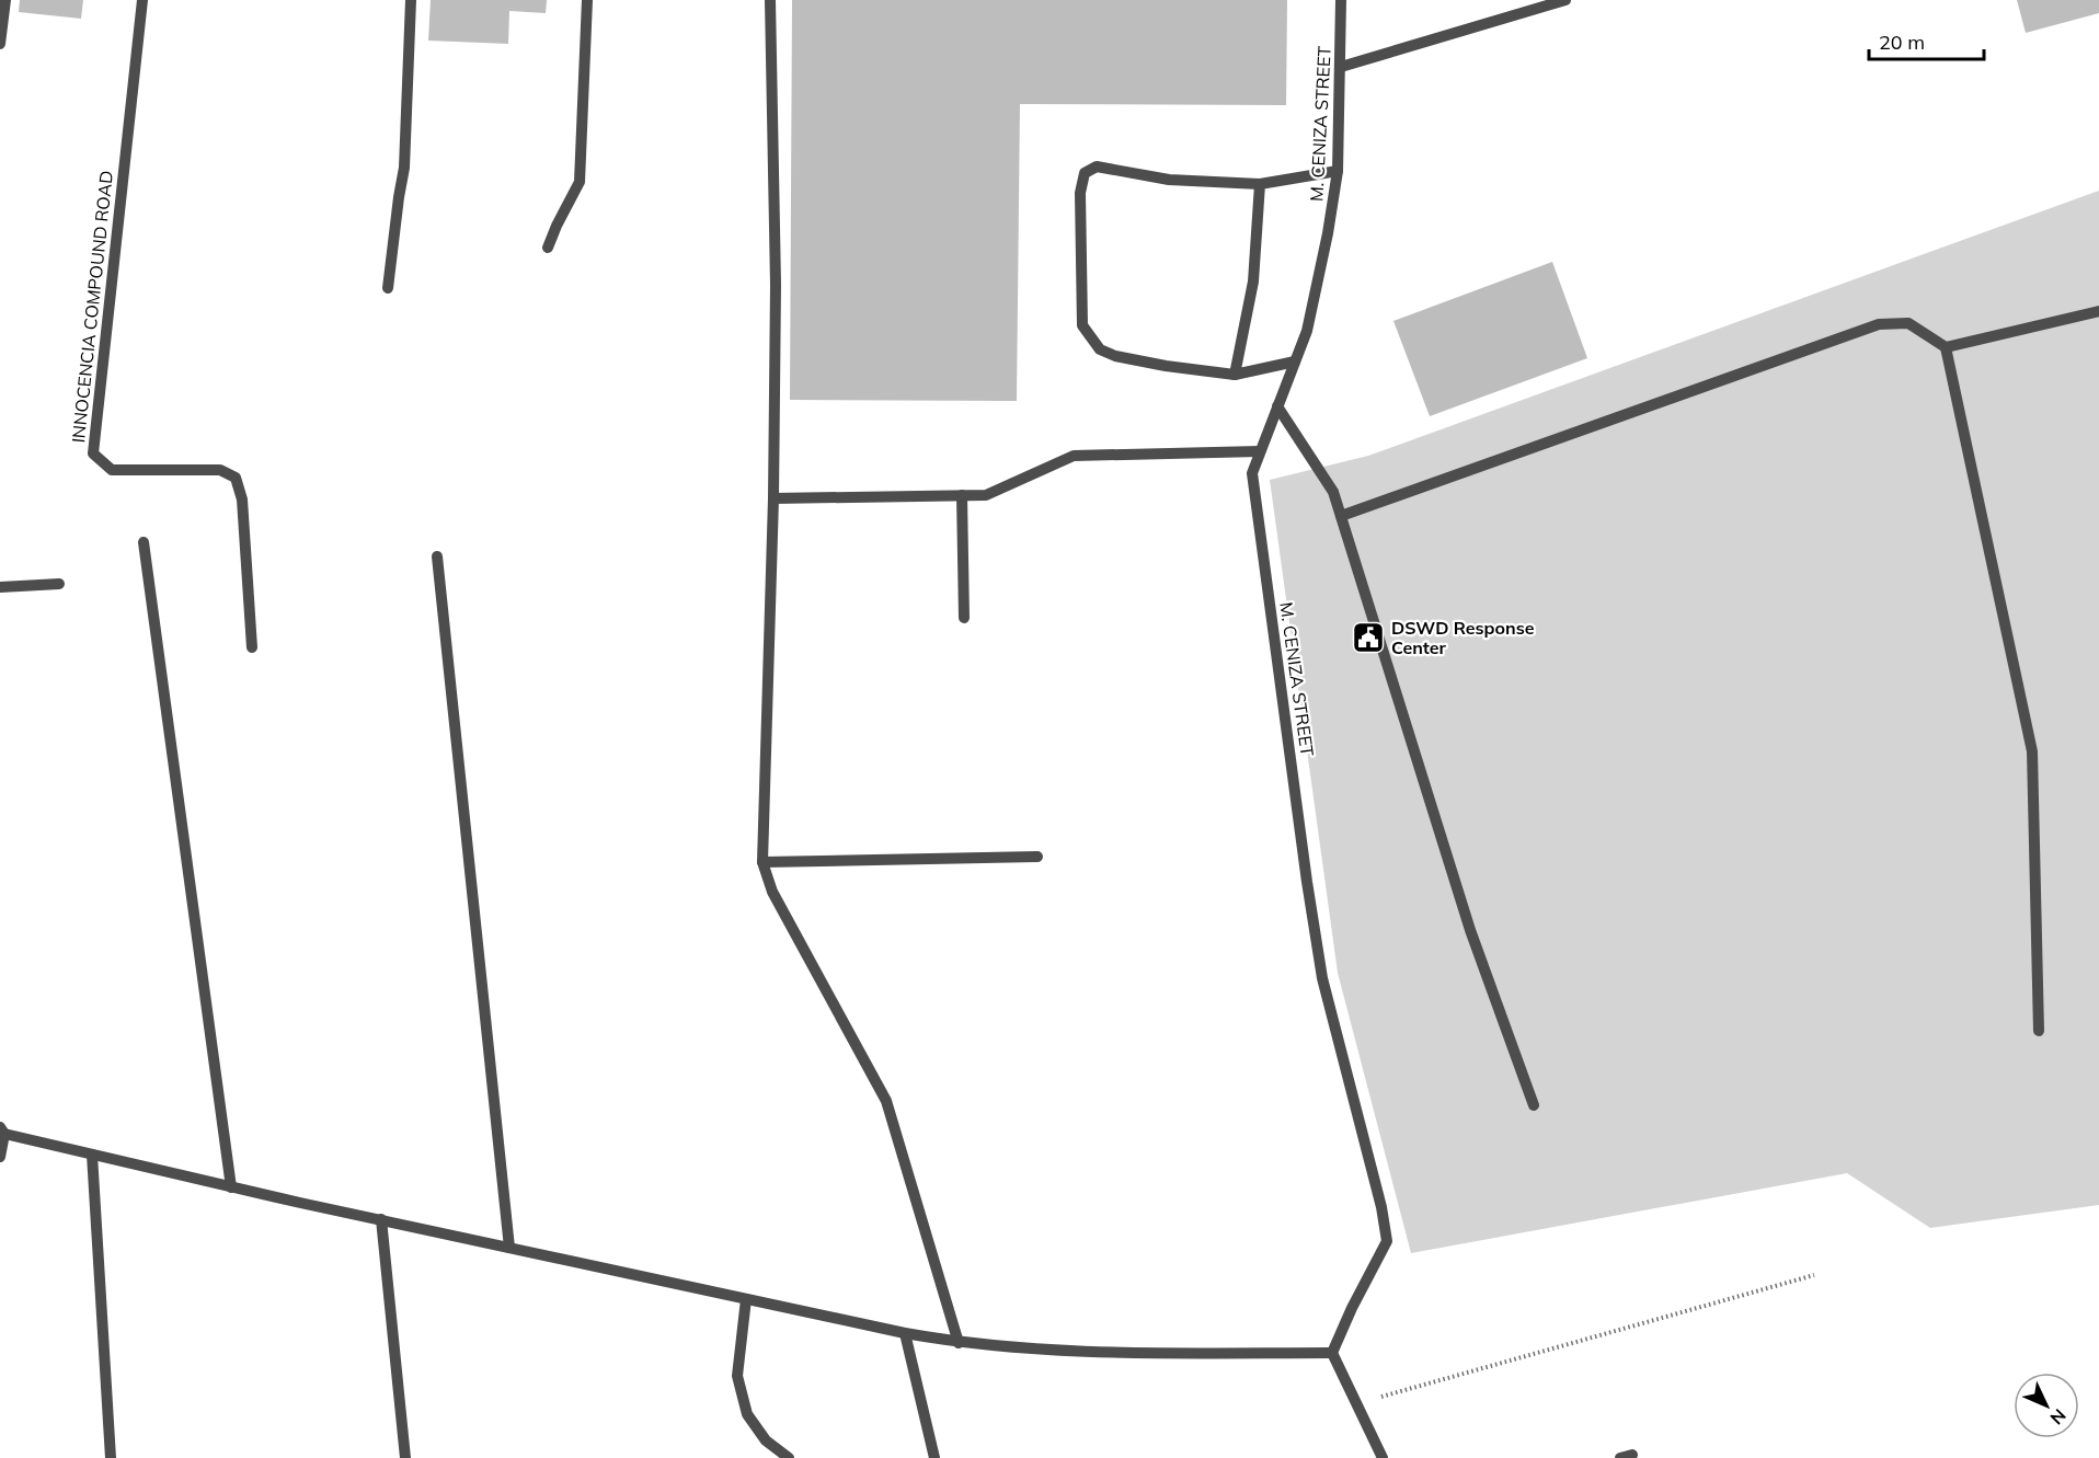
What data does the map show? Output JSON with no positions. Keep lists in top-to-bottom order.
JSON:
{
  "streets": {
    "street": ["M. CENIZA STREET", "INNOCENCIA COMPOUND ROAD"]
  },
  "places": {
    "public building": ["DSWD Response Center"]
  },
  "scale_bar": "20 m",
  "north": "bottom right"
}
